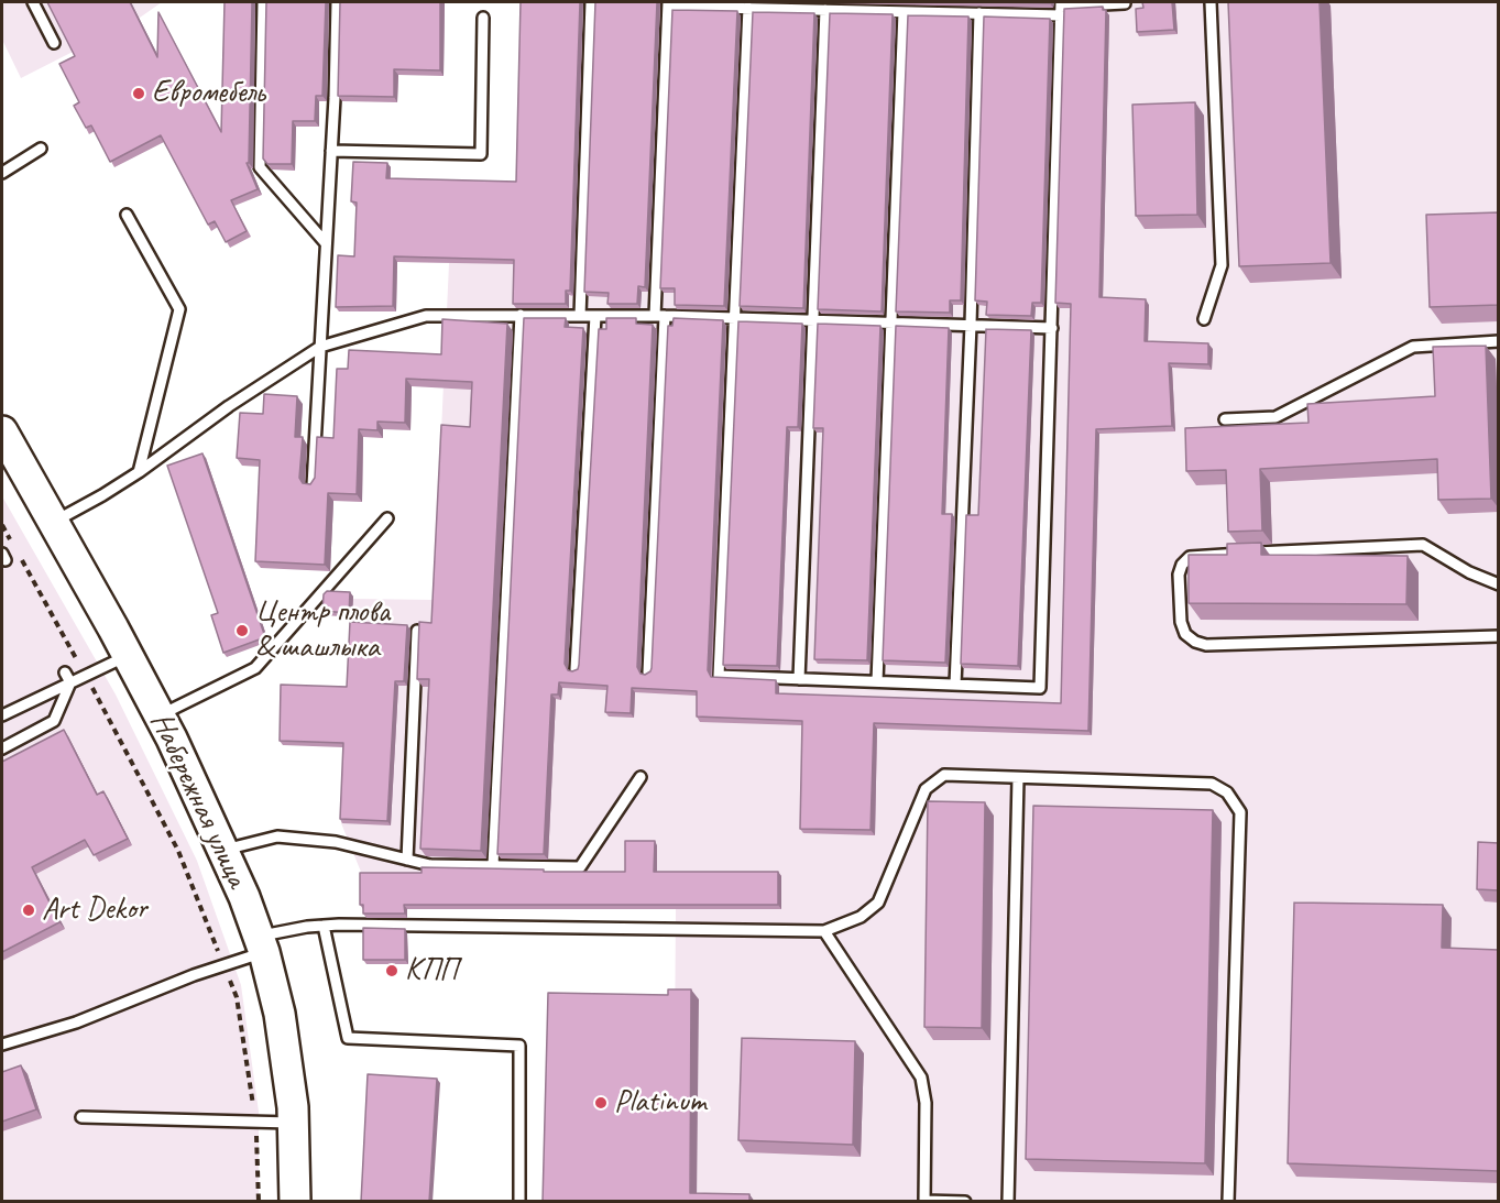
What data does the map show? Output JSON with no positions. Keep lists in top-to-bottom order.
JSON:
{
  "streets": {
    "street": ["Набережная улица"]
  },
  "places": [
    "Евромебель",
    "Центр плова & шашлыка",
    "Art Dekor",
    "КПП",
    "Platinum"
  ]
}
